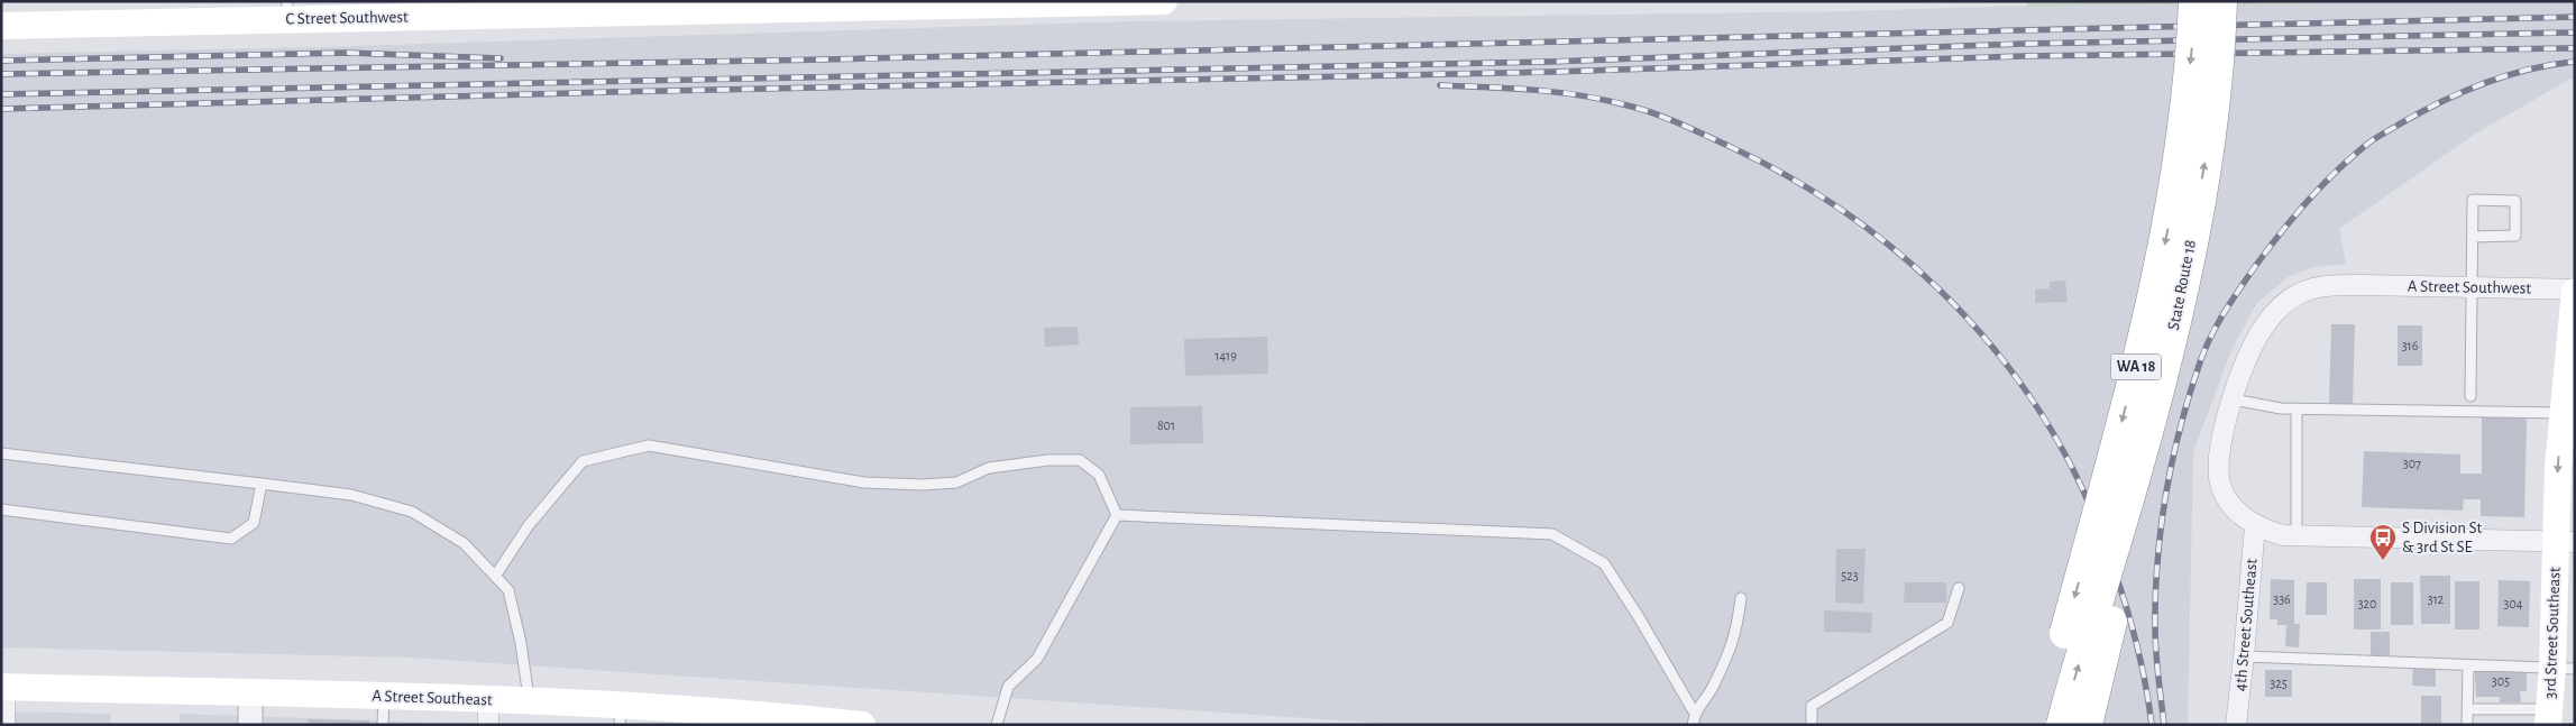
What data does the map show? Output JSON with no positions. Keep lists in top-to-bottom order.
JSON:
{
  "streets": {
    "highway": ["State Route 18", "WA 18"],
    "main road": ["C Street Southwest", "3rd Street Southeast", "A Street Southeast"],
    "street": ["A Street Southwest", "4th Street Southeast"]
  },
  "crossings": [
    ["A Street Southwest", "4th Street Southeast"],
    ["A Street Southwest", "3rd Street Southeast"]
  ],
  "places": {
    "bus stop": ["S Division St & 3rd St SE"]
  },
  "house_numbers": [
    "316",
    "1419",
    "801",
    "307",
    "523",
    "336",
    "312",
    "320",
    "304",
    "305",
    "325"
  ]
}
